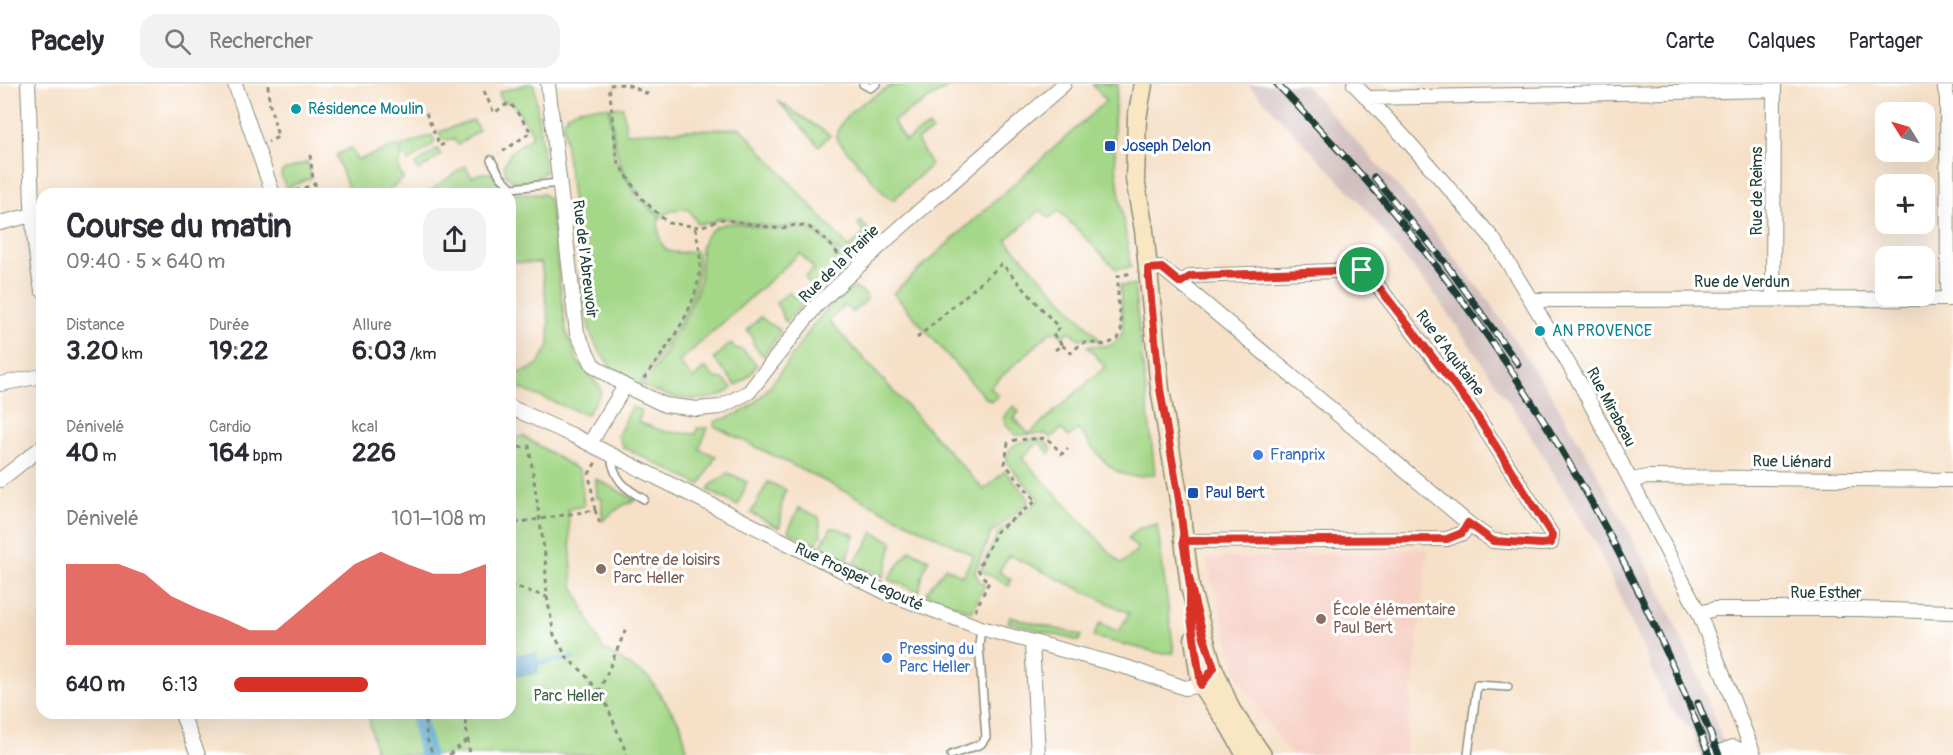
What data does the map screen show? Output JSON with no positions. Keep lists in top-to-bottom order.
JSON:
{
  "streets": {
    "street": [
      "Rue de Reims",
      "Rue de l'Abreuvoir",
      "Rue de la Prairie",
      "Rue de Verdun",
      "Rue d'Aquitaine",
      "Rue Mirabeau",
      "Rue Liénard",
      "Rue Prosper Legouté",
      "Rue Esther"
    ]
  },
  "crossings": [
    ["Rue de Reims", "Rue de Verdun"],
    ["Rue de l'Abreuvoir", "Rue de la Prairie"],
    ["Rue de Verdun", "Rue Mirabeau"],
    ["Rue Mirabeau", "Rue Liénard"],
    ["Rue Mirabeau", "Rue Esther"]
  ],
  "parks": ["Parc Heller"],
  "places": {
    "other": [
      "Résidence Moulin",
      "AN PROVENCE",
      "Franprix",
      "Centre de loisirs Parc Heller",
      "École élémentaire Paul Bert",
      "Pressing du Parc Heller"
    ],
    "transit": ["Joseph Delon", "Paul Bert"]
  },
  "north": "top left",
  "page": {
    "header": "Pacely",
    "search": "Rechercher",
    "nav": ["Carte", "Calques", "Partager"],
    "map_buttons": ["+", "−"],
    "heading": ["Course du matin", "09:40 · 5 × 640 m"],
    "stats": [
      ["Distance", "3.20 km"],
      ["Durée", "19:22"],
      ["Allure", "6:03 /km"],
      ["Dénivelé", "40 m"],
      ["Cardio", "164 bpm"],
      ["kcal", "226"]
    ],
    "chart": ["Dénivelé", "101–108 m"],
    "list": [
      {
        "name": "640 m",
        "note": "6:13"
      }
    ]
  }
}
